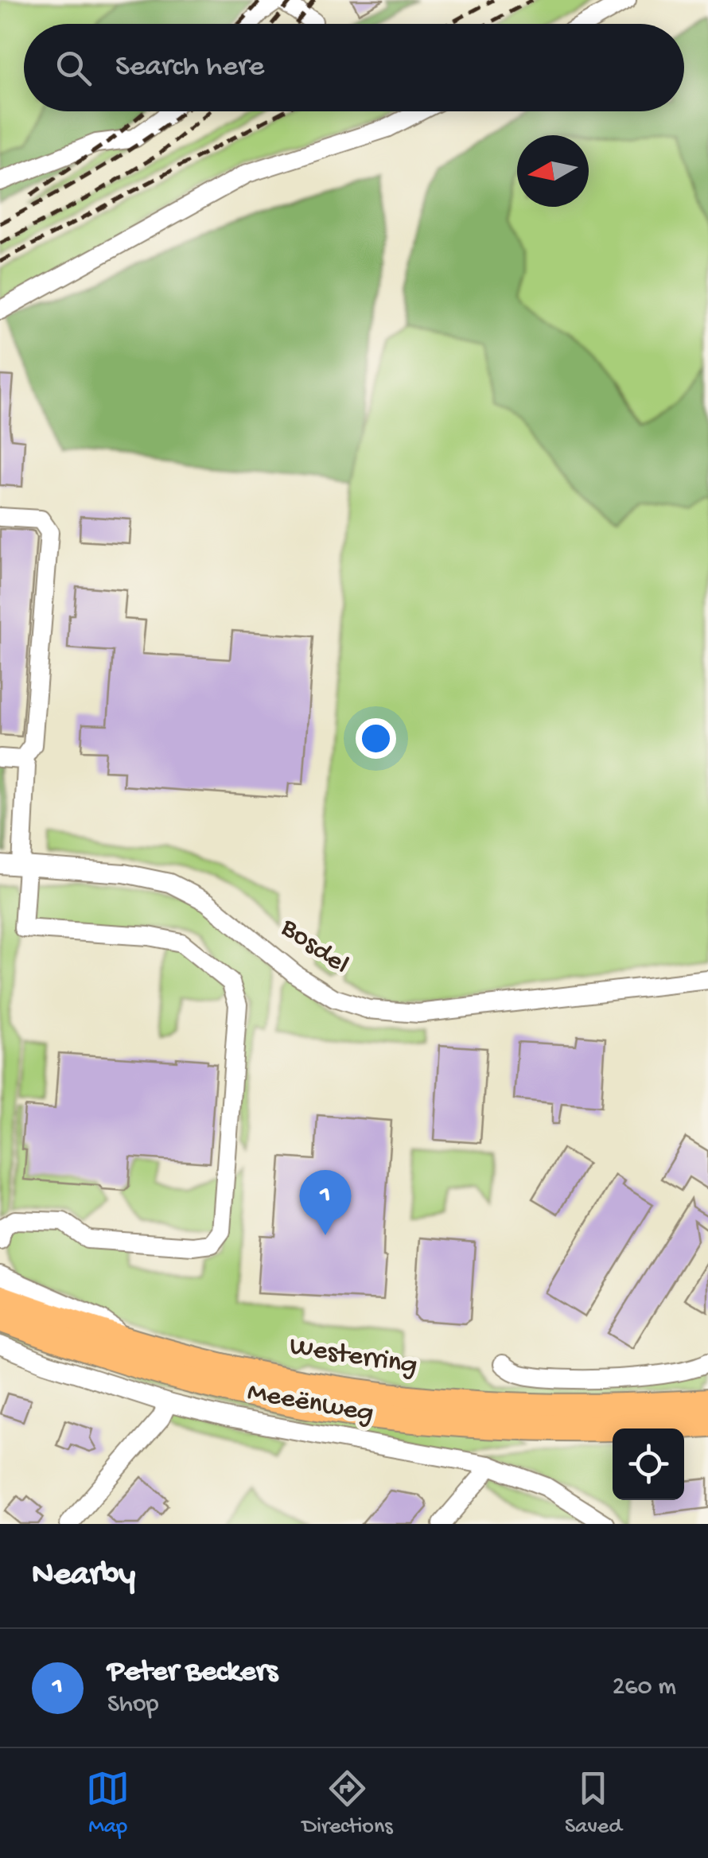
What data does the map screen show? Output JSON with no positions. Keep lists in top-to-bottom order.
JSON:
{
  "streets": {
    "highway": ["Westerring"],
    "street": ["Bosdel", "Meeënweg"]
  },
  "north": "left",
  "page": {
    "search": "Search here",
    "pins": "1",
    "heading": "Nearby",
    "list": [
      {
        "mark": "1",
        "name": "Peter Beckers",
        "note": "Shop",
        "value": "260 m"
      }
    ],
    "nav": ["Map", "Directions", "Saved"]
  }
}
